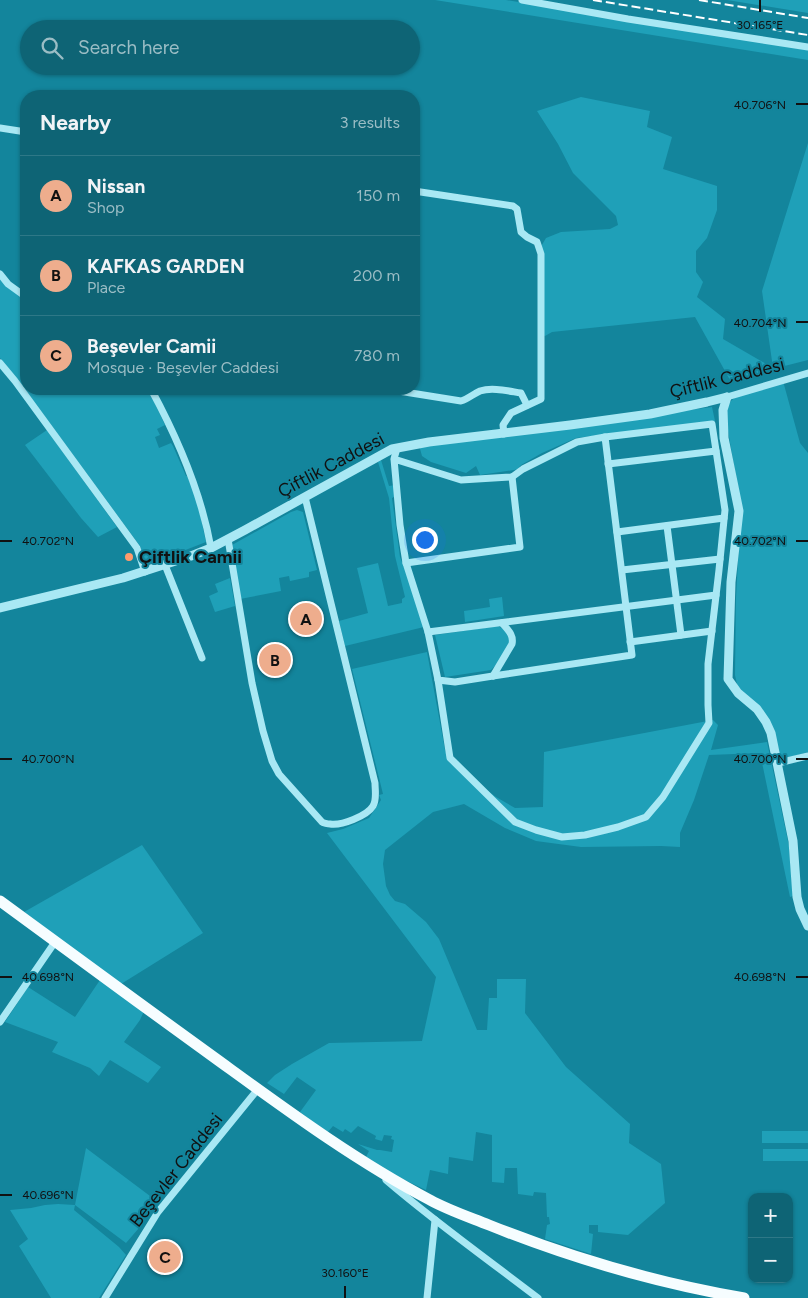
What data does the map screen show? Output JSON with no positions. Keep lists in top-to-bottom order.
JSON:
{
  "streets": {
    "street": ["Çiftlik Caddesi", "Beşevler Caddesi"]
  },
  "places": ["Çiftlik Camii"],
  "page": {
    "search": "Search here",
    "heading": ["Nearby", "3 results"],
    "list": [
      {
        "mark": "A",
        "name": "Nissan",
        "note": "Shop",
        "value": "150 m"
      },
      {
        "mark": "B",
        "name": "KAFKAS GARDEN",
        "note": "Place",
        "value": "200 m"
      },
      {
        "mark": "C",
        "name": "Beşevler Camii",
        "note": "Mosque · Beşevler Caddesi",
        "value": "780 m"
      }
    ],
    "pins": ["A", "B", "C"],
    "map_buttons": ["+", "−"]
  },
  "coordinates": [
    "30.165°E",
    "40.706°N",
    "40.704°N",
    "40.702°N",
    "40.700°N",
    "40.698°N",
    "40.696°N",
    "30.160°E"
  ]
}
